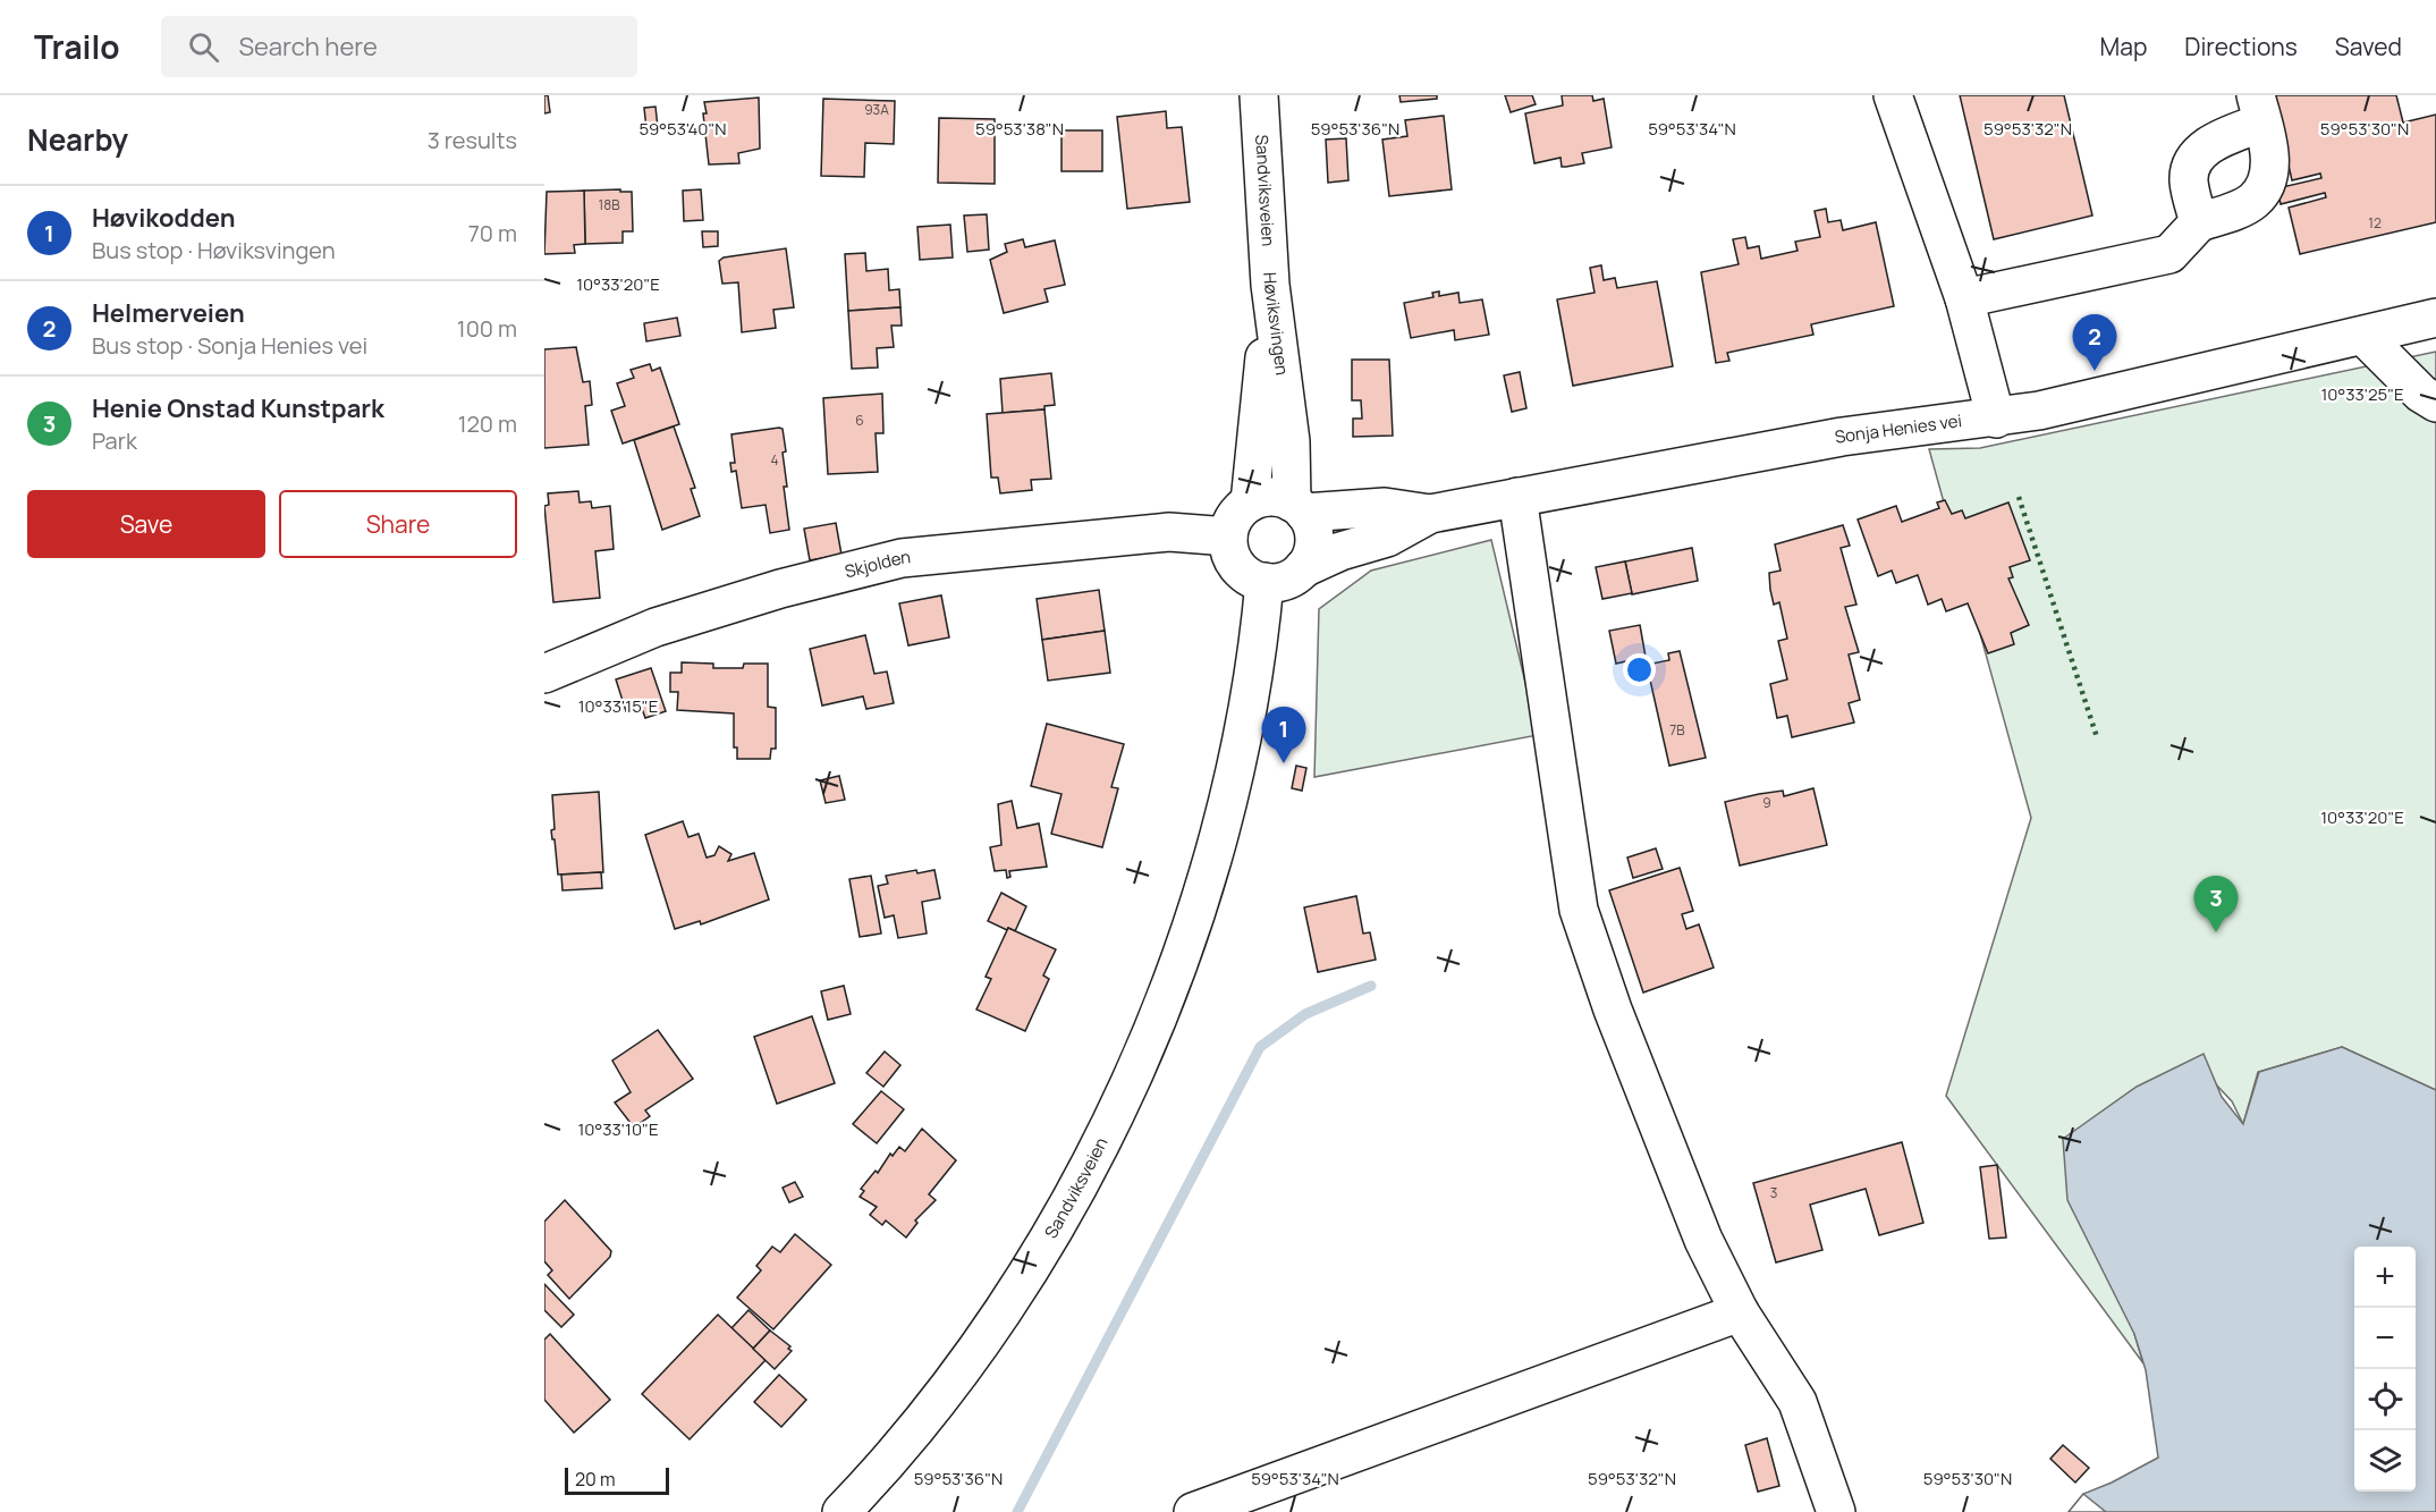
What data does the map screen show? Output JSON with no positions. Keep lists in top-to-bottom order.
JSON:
{
  "streets": {
    "street": [
      "Sandviksveien",
      "Høviksvingen",
      "Sonja Henies vei",
      "Skjolden"
    ]
  },
  "crossings": [
    ["Sandviksveien", "Høviksvingen"],
    ["Sandviksveien", "Sonja Henies vei"],
    ["Sandviksveien", "Skjolden"],
    ["Høviksvingen", "Sonja Henies vei"],
    ["Høviksvingen", "Skjolden"],
    ["Sonja Henies vei", "Skjolden"]
  ],
  "house_numbers": [
    "93A",
    "18B",
    "12",
    "6",
    "4",
    "7B",
    "9",
    "3"
  ],
  "scale_bar": "20 m",
  "page": {
    "header": "Trailo",
    "search": "Search here",
    "nav": ["Map", "Directions", "Saved"],
    "heading": ["Nearby", "3 results"],
    "list": [
      {
        "mark": "1",
        "name": "Høvikodden",
        "note": "Bus stop · Høviksvingen",
        "value": "70 m"
      },
      {
        "mark": "2",
        "name": "Helmerveien",
        "note": "Bus stop · Sonja Henies vei",
        "value": "100 m"
      },
      {
        "mark": "3",
        "name": "Henie Onstad Kunstpark",
        "note": "Park",
        "value": "120 m"
      }
    ],
    "pins": ["2", "1", "3"],
    "buttons": ["Save", "Share"],
    "map_buttons": ["+", "−"],
    "scale": "20 m"
  },
  "coordinates": [
    "59°53'40\"N",
    "59°53'38\"N",
    "59°53'36\"N",
    "59°53'34\"N",
    "59°53'32\"N",
    "59°53'30\"N",
    "10°33'20\"E",
    "10°33'25\"E",
    "10°33'15\"E",
    "10°33'10\"E"
  ]
}
